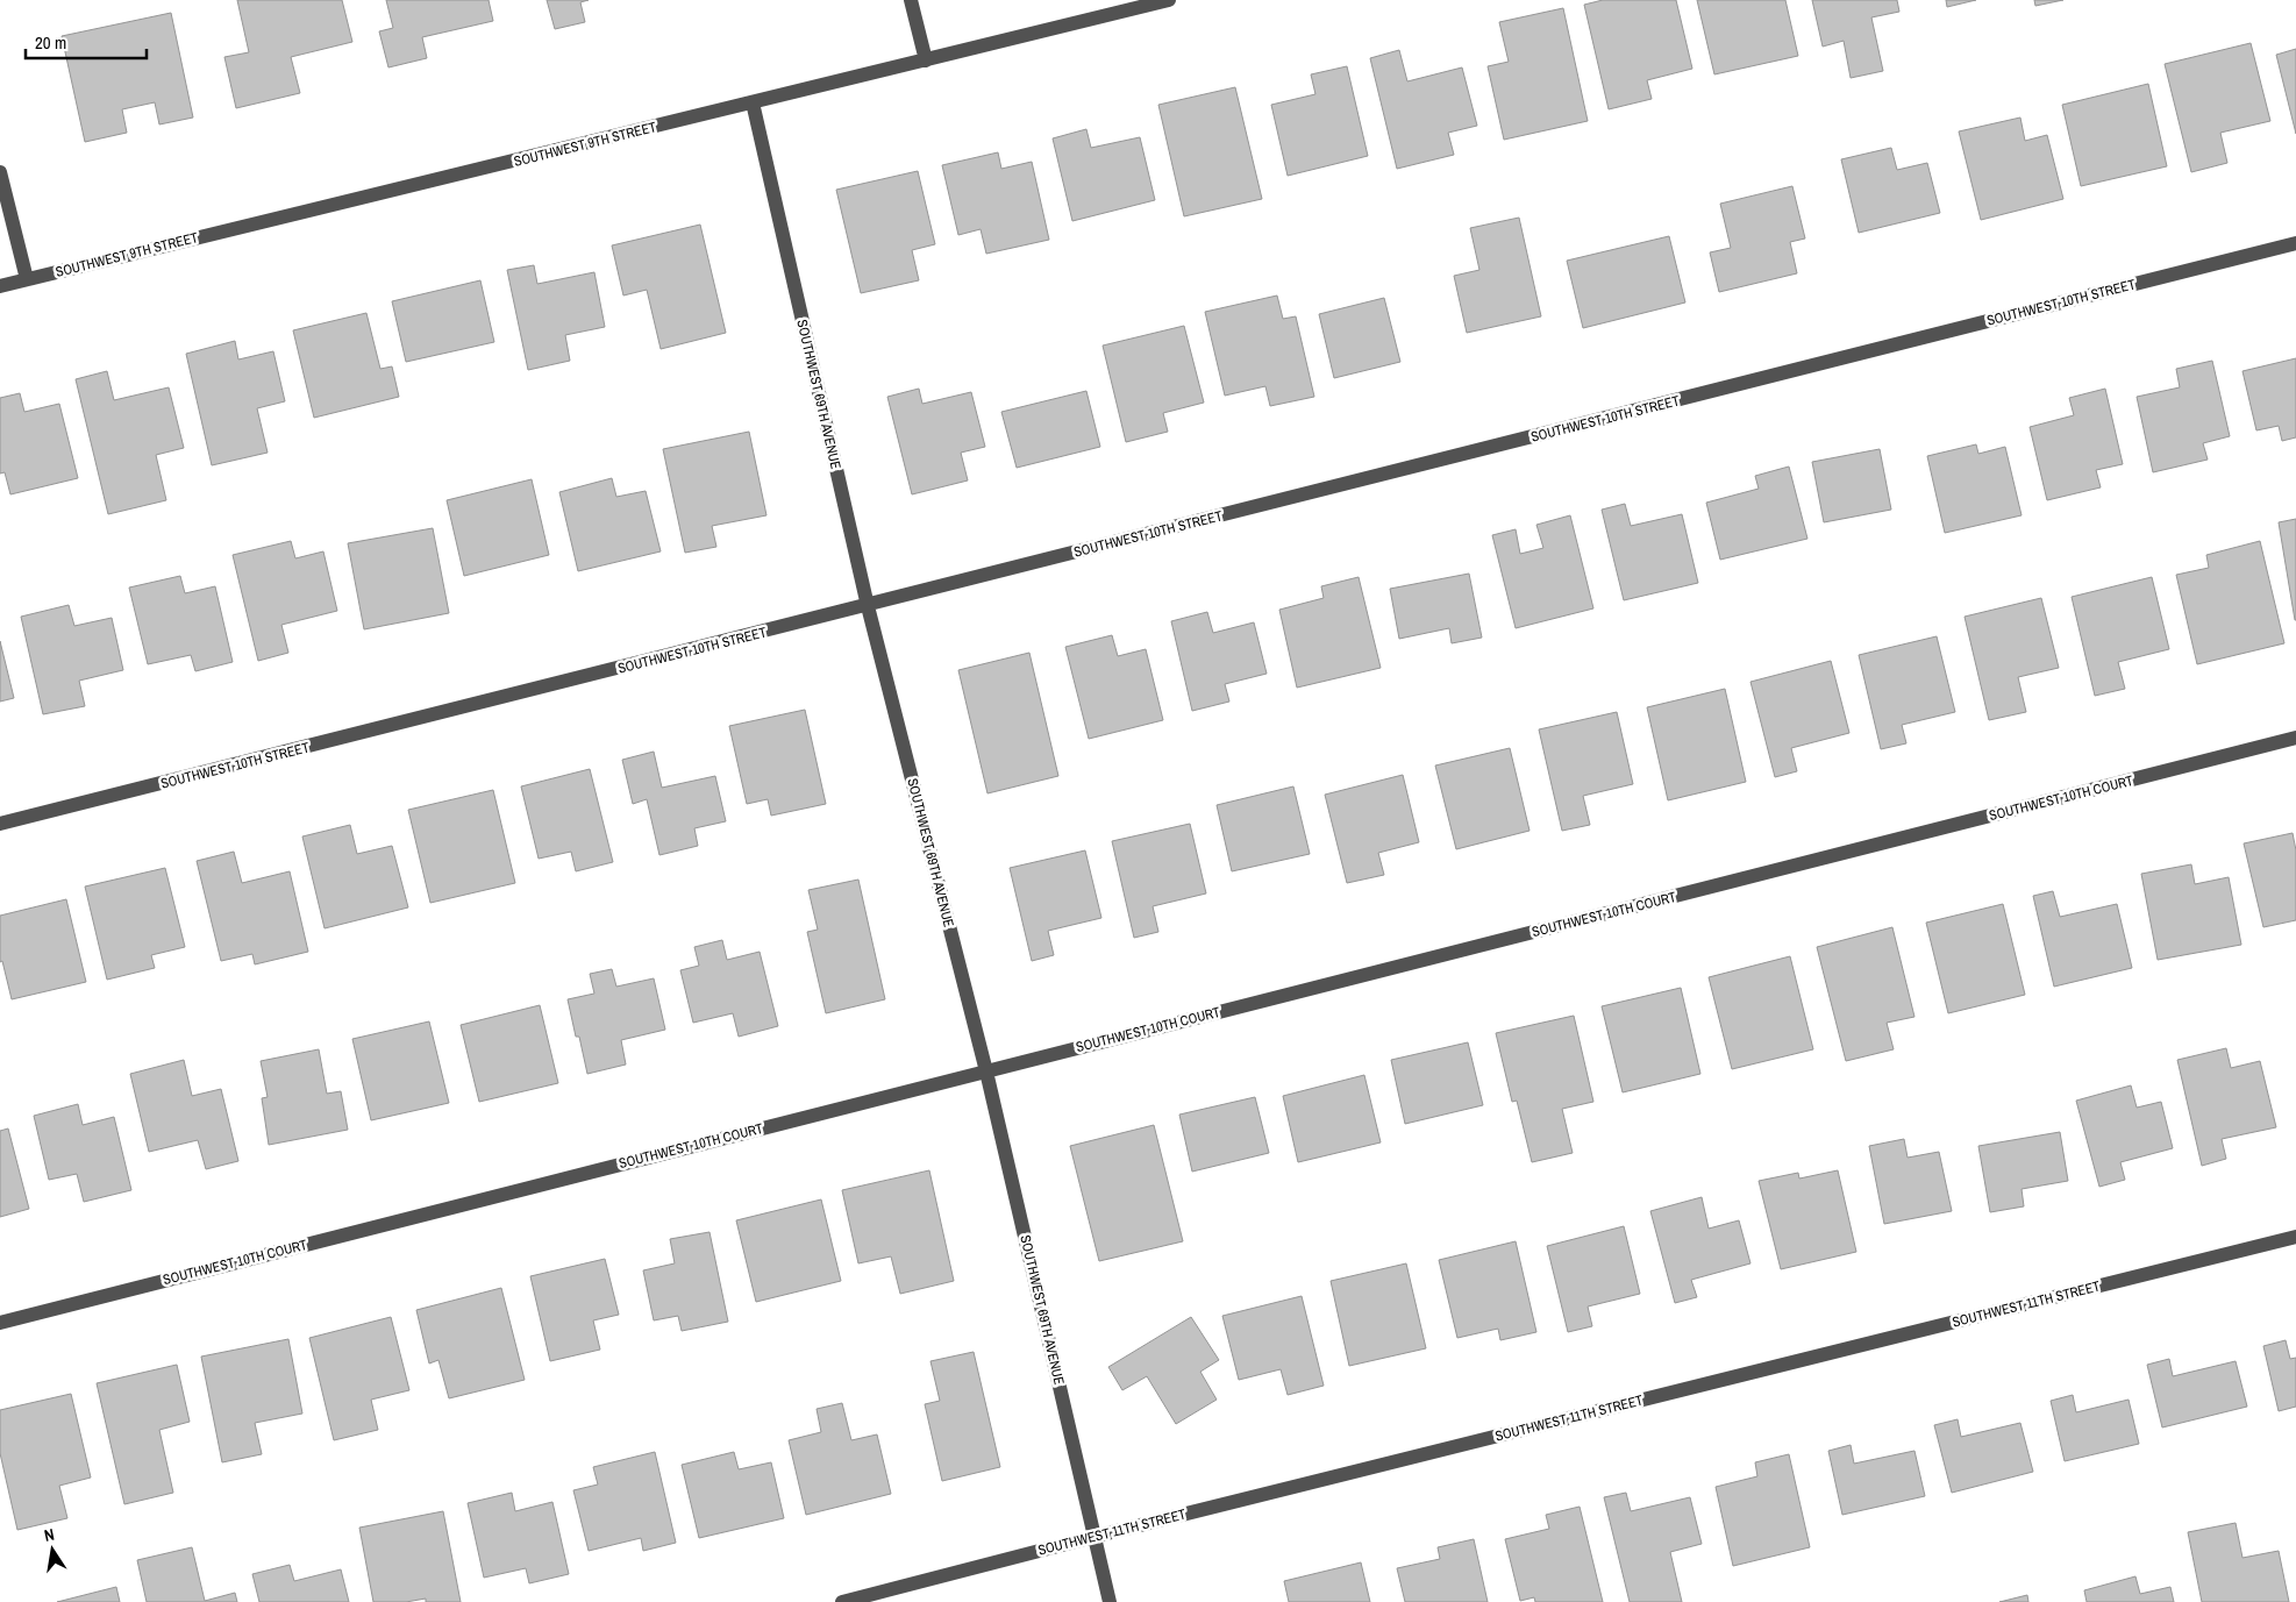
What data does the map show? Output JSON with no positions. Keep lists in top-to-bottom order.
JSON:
{
  "streets": {
    "street": [
      "SOUTHWEST 9TH STREET",
      "SOUTHWEST 10TH STREET",
      "SOUTHWEST 69TH AVENUE",
      "SOUTHWEST 10TH COURT",
      "SOUTHWEST 11TH STREET"
    ]
  },
  "crossings": [
    ["SOUTHWEST 9TH STREET", "SOUTHWEST 69TH AVENUE"],
    ["SOUTHWEST 10TH STREET", "SOUTHWEST 69TH AVENUE"],
    ["SOUTHWEST 69TH AVENUE", "SOUTHWEST 10TH COURT"],
    ["SOUTHWEST 69TH AVENUE", "SOUTHWEST 11TH STREET"]
  ],
  "scale_bar": "20 m",
  "north": "top"
}
